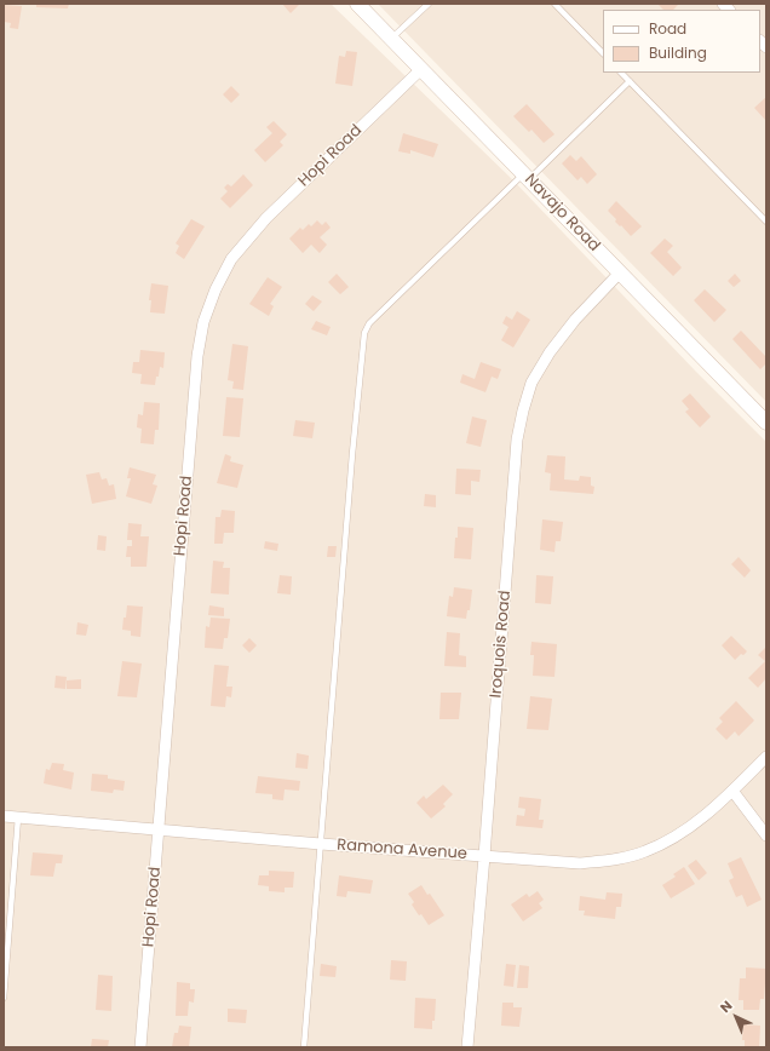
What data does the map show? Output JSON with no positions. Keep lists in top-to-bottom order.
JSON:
{
  "streets": {
    "main road": ["Navajo Road"],
    "street": ["Hopi Road", "Iroquois Road", "Ramona Avenue"]
  },
  "crossings": [
    ["Hopi Road", "Navajo Road"],
    ["Hopi Road", "Ramona Avenue"],
    ["Navajo Road", "Iroquois Road"],
    ["Iroquois Road", "Ramona Avenue"]
  ],
  "legend": ["Road", "Building"],
  "north": "top left"
}
